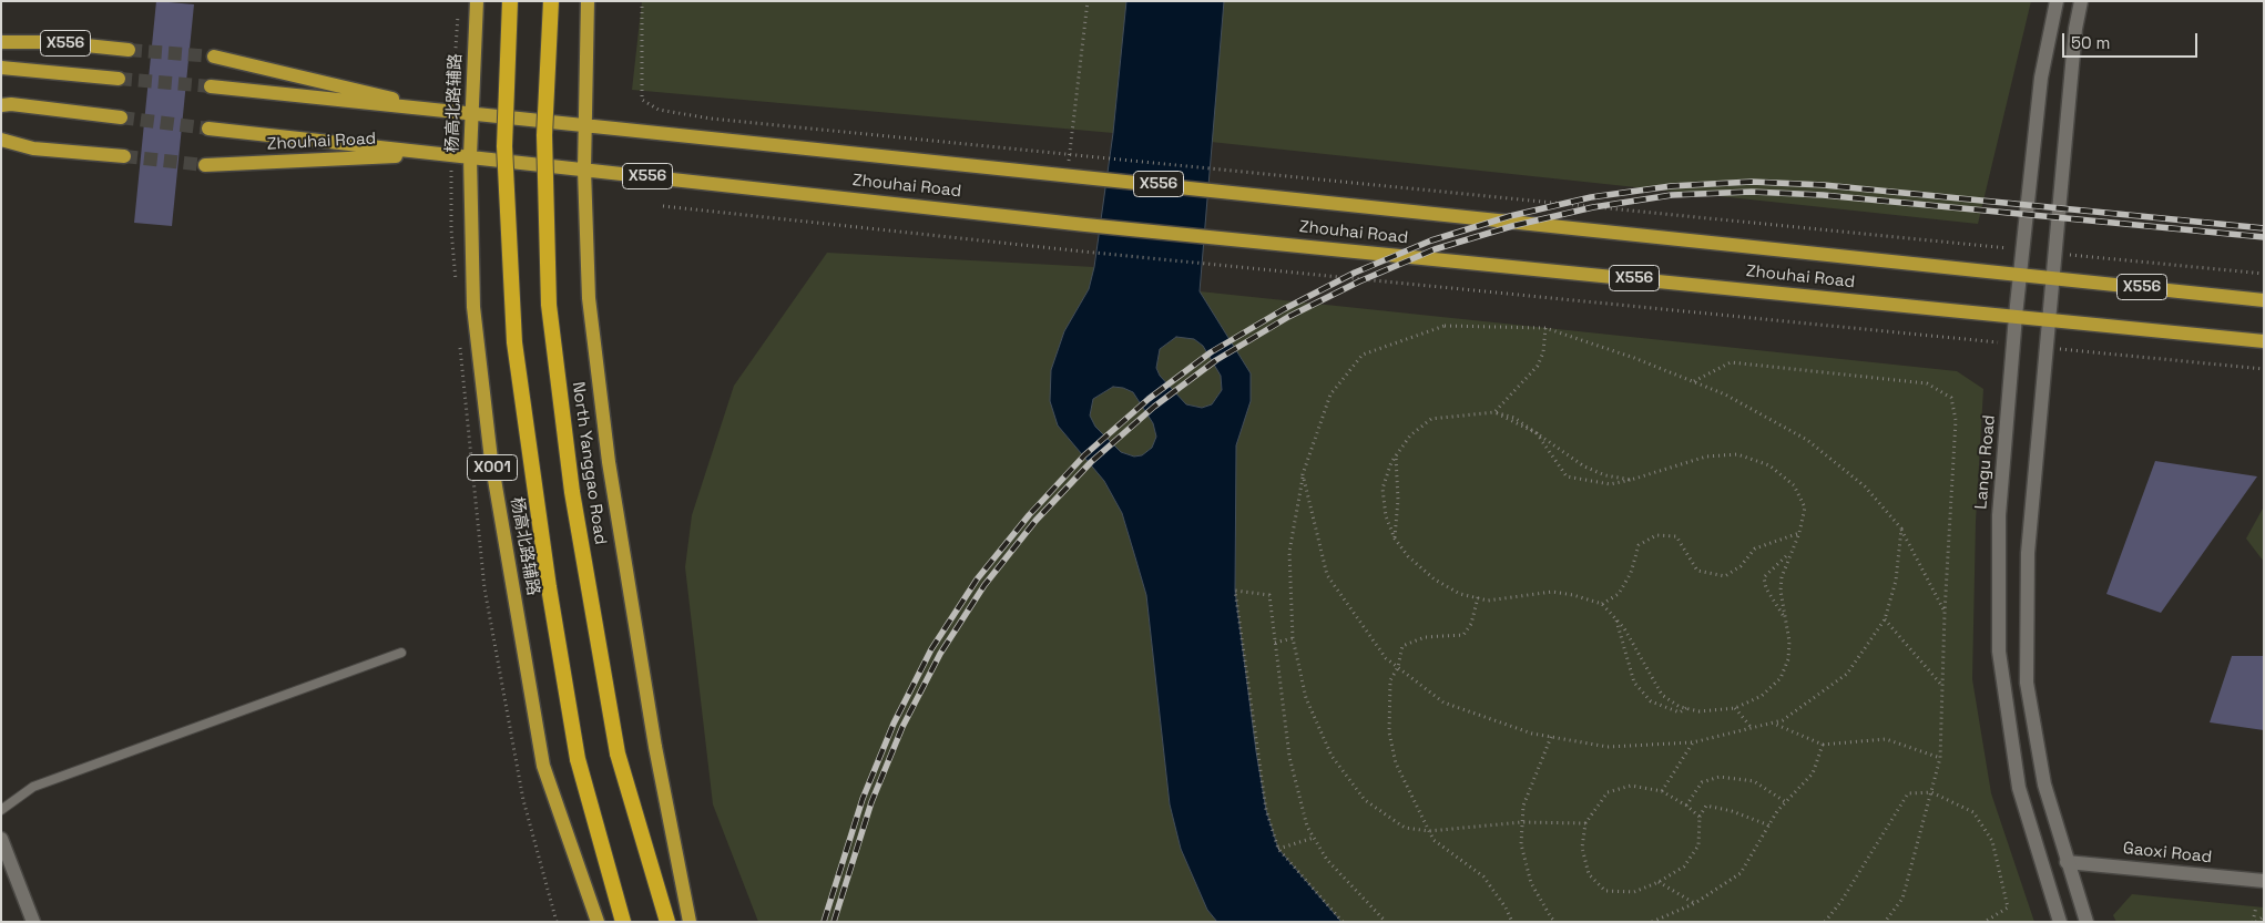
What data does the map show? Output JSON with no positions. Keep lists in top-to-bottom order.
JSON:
{
  "streets": {
    "highway": ["North Yanggao Road", "X001"],
    "main road": ["X556", "杨高北路辅路", "Zhouhai Road"],
    "street": ["Langu Road", "Gaoxi Road"]
  },
  "crossings": [
    ["杨高北路辅路", "Zhouhai Road"],
    ["Zhouhai Road", "Langu Road"]
  ],
  "scale_bar": "50 m"
}
